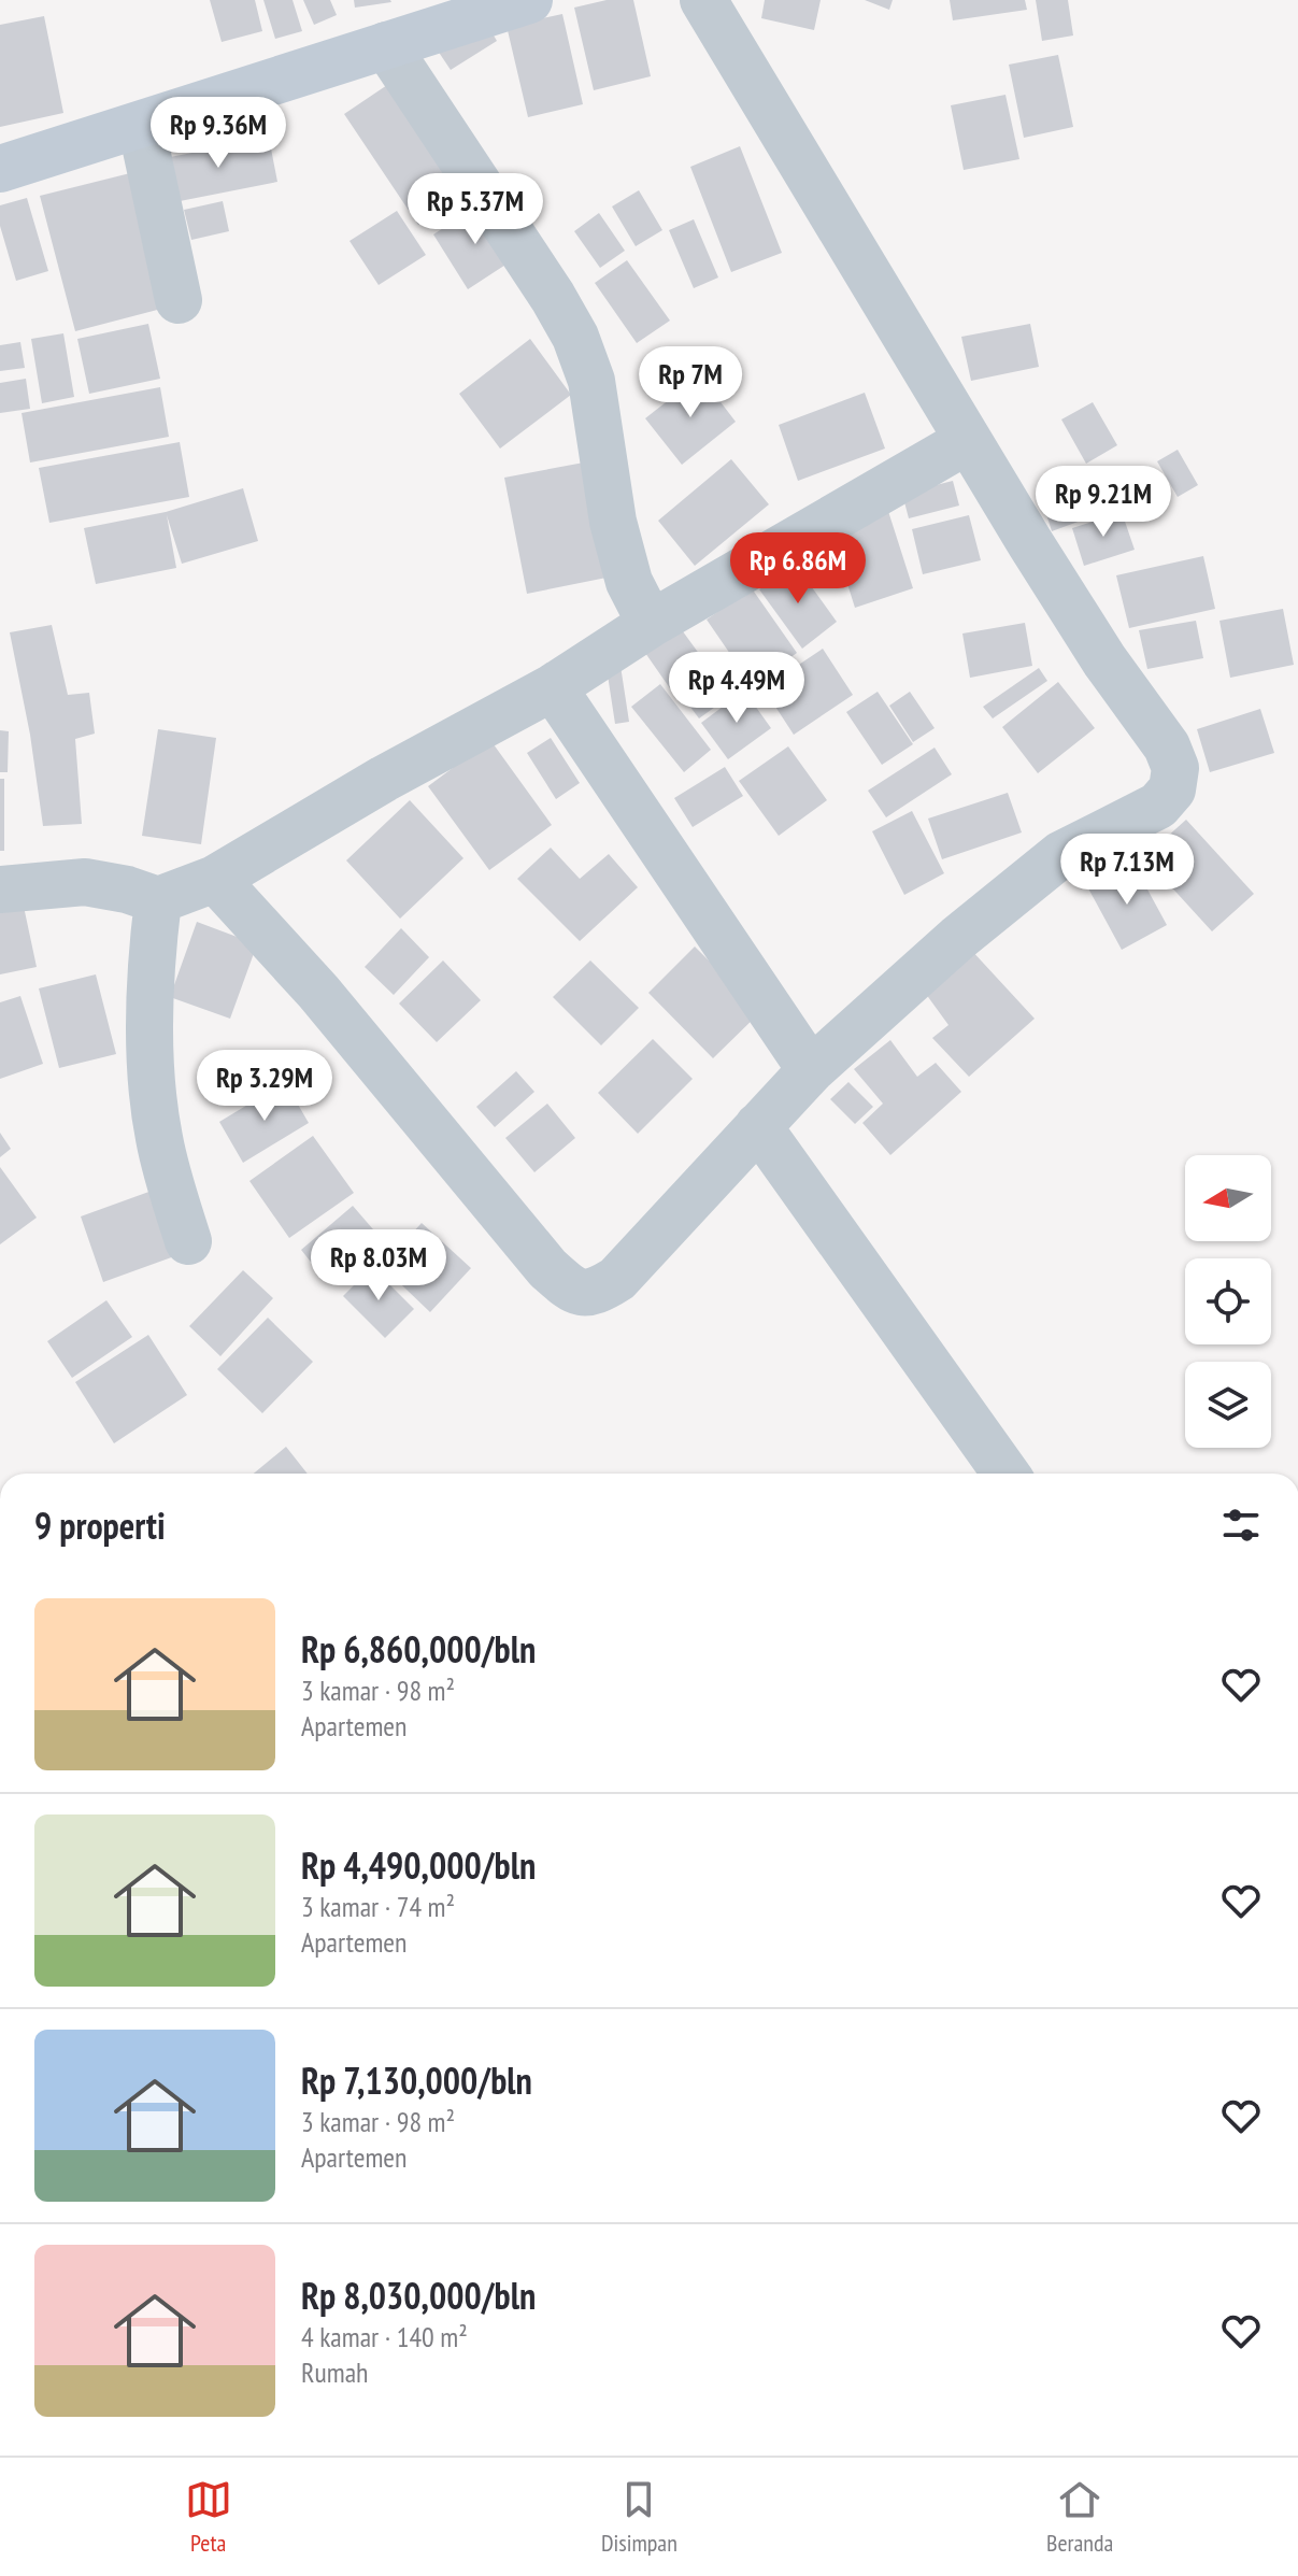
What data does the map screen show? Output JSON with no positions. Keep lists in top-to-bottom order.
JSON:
{
  "north": "left",
  "page": {
    "price": [
      "Rp 9.36M",
      "Rp 5.37M",
      "Rp 7M",
      "Rp 9.21M",
      "Rp 6.86M",
      "Rp 4.49M",
      "Rp 7.13M",
      "Rp 3.29M",
      "Rp 8.03M"
    ],
    "heading": "9 properti",
    "list": [
      {
        "name": "Rp 6,860,000/bln",
        "note": "3 kamar · 98 m² · Apartemen"
      },
      {
        "name": "Rp 4,490,000/bln",
        "note": "3 kamar · 74 m² · Apartemen"
      },
      {
        "name": "Rp 7,130,000/bln",
        "note": "3 kamar · 98 m² · Apartemen"
      },
      {
        "name": "Rp 8,030,000/bln",
        "note": "4 kamar · 140 m² · Rumah"
      }
    ],
    "tabs": ["Peta", "Disimpan", "Beranda"]
  }
}
